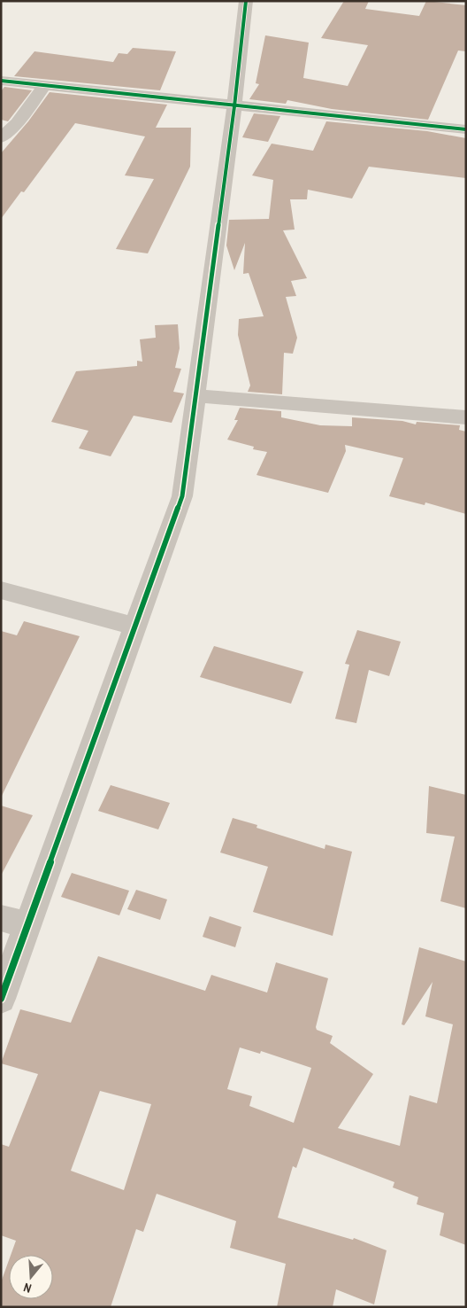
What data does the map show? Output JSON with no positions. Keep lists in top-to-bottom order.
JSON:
{
  "north": "bottom"
}
